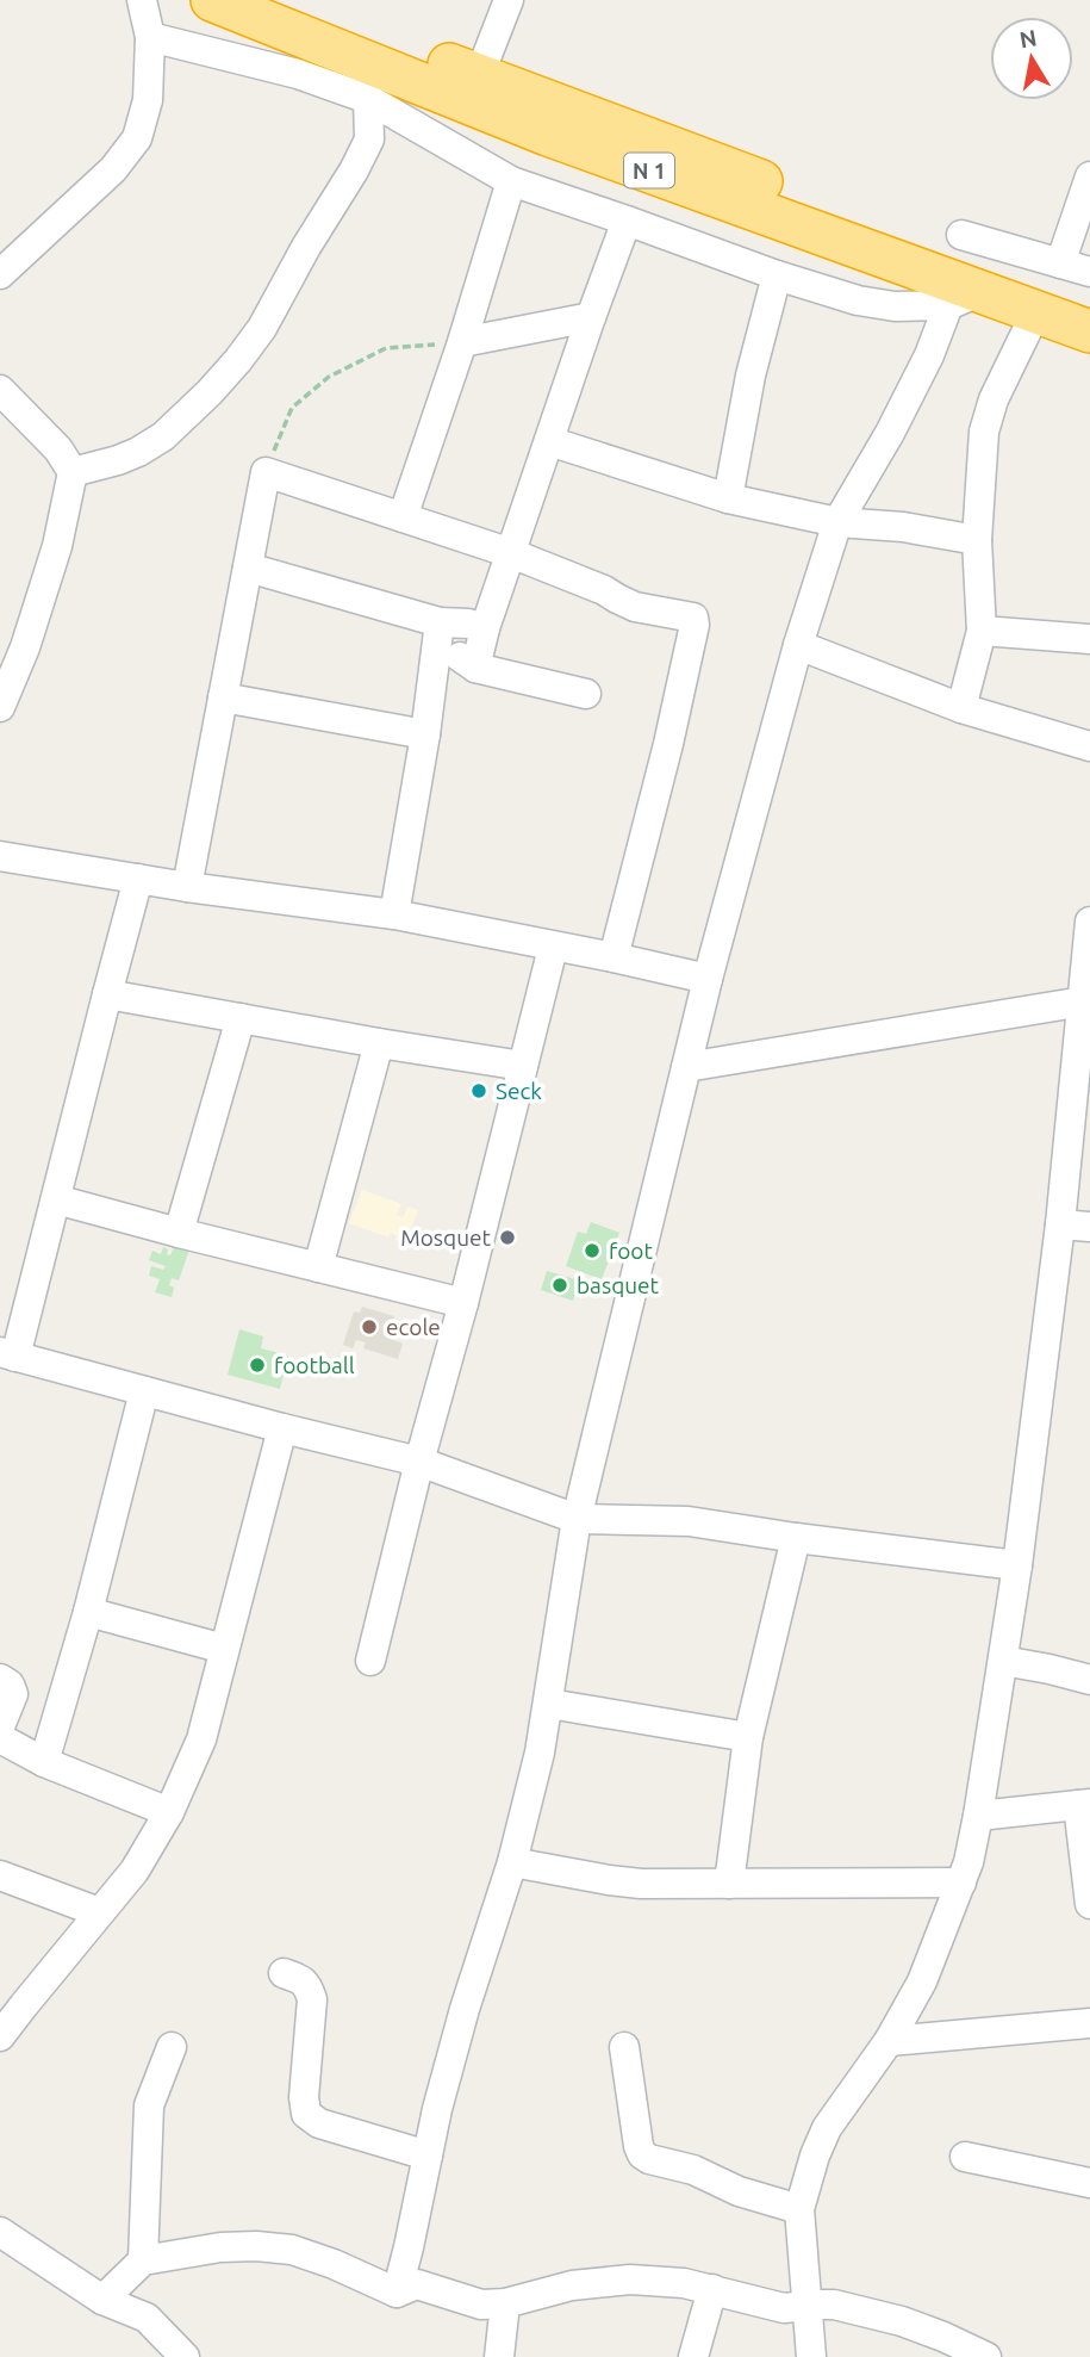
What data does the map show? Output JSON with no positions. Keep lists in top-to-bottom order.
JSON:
{
  "streets": {
    "highway": ["N 1"]
  },
  "places": [
    "Seck",
    "Mosquet",
    "foot",
    "basquet",
    "ecole",
    "football"
  ],
  "north": "top"
}
